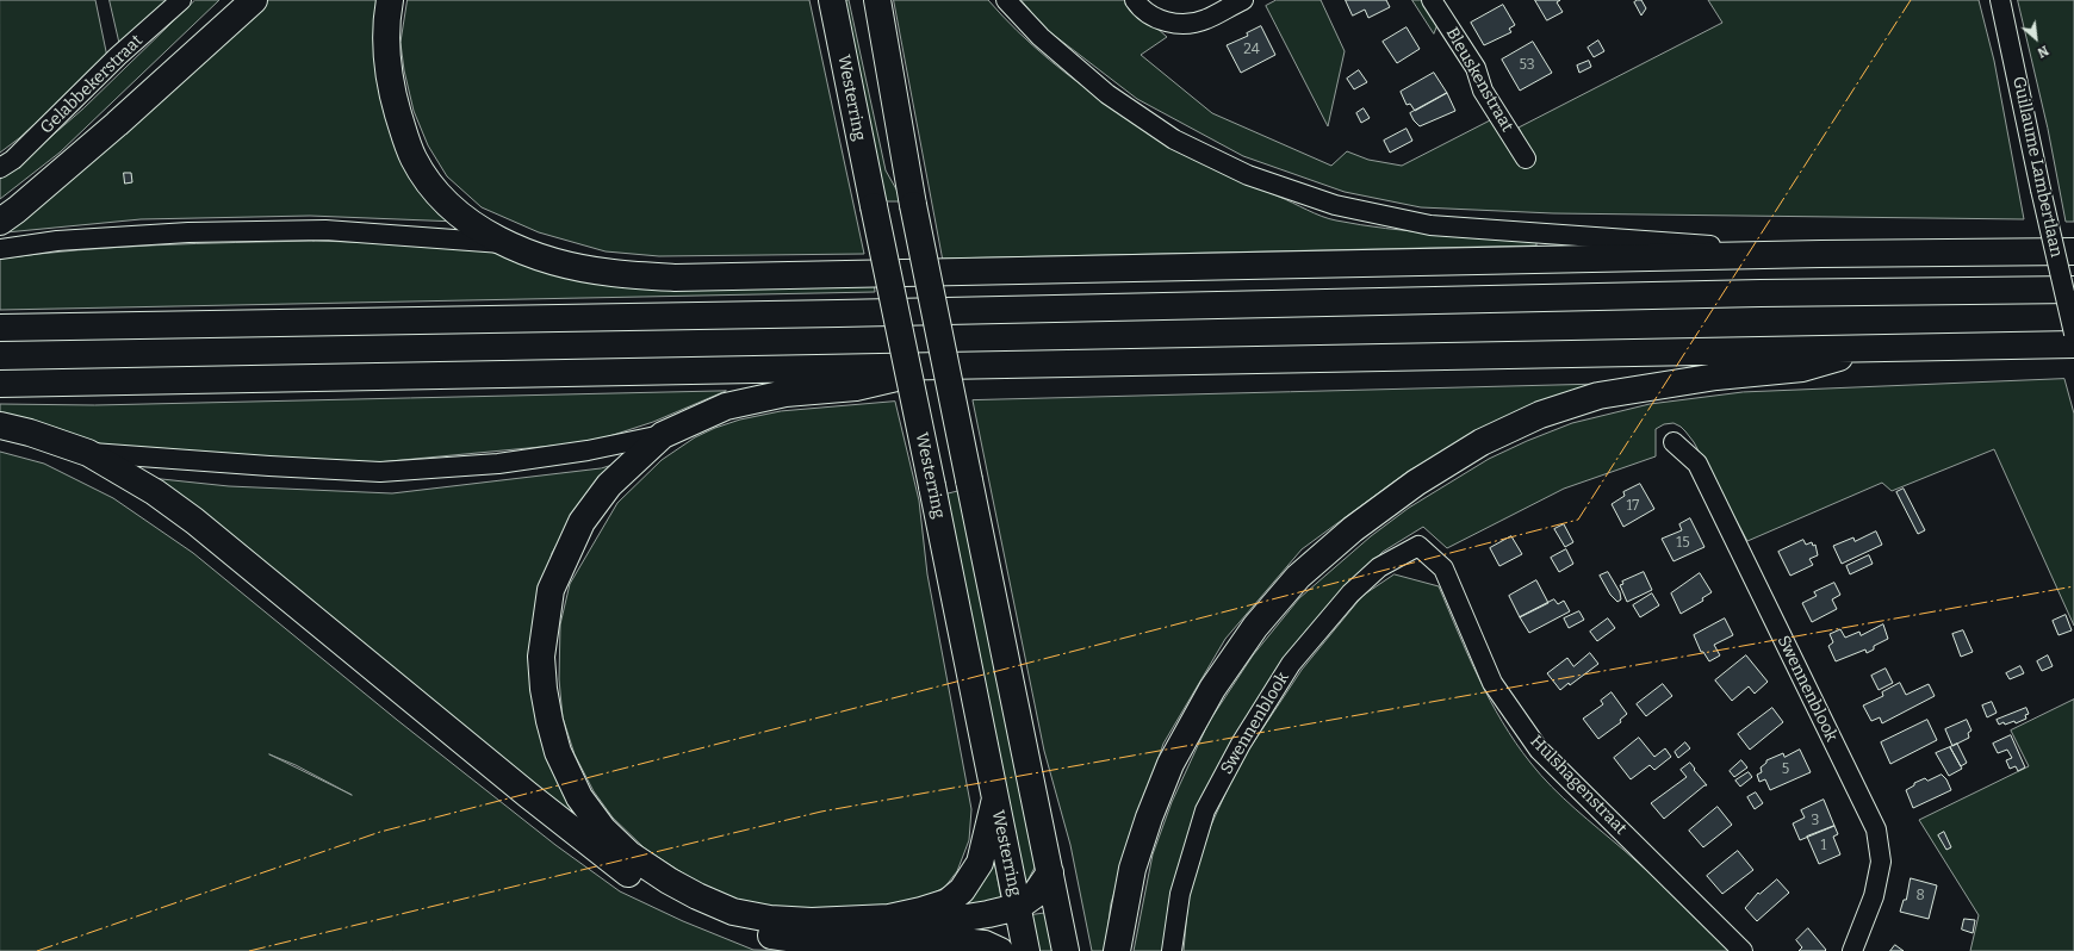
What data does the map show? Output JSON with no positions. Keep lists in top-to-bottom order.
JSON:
{
  "streets": {
    "highway": ["Westerring"],
    "street": [
      "Bleuskenstraat",
      "Gelabbekerstraat",
      "Guillaume Lambertlaan",
      "Swennenblook",
      "Hulshagenstraat"
    ]
  },
  "crossings": [
    ["Swennenblook", "Hulshagenstraat"]
  ],
  "house_numbers": [
    "24",
    "53",
    "17",
    "15",
    "5",
    "3",
    "1",
    "8"
  ],
  "north": "bottom right"
}
